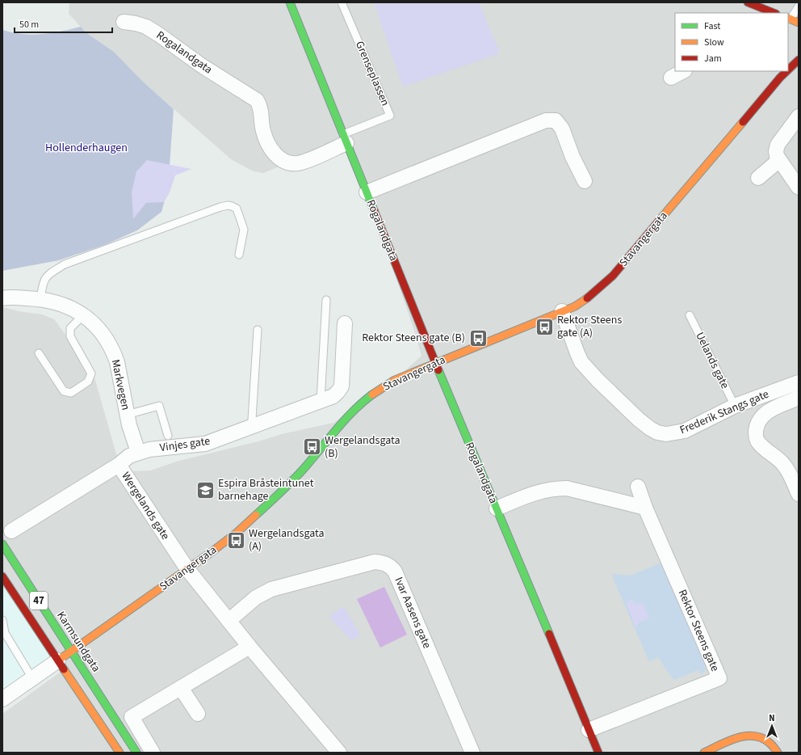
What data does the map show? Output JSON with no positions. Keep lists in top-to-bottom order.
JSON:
{
  "streets": {
    "street": [
      "Rogalandgata",
      "Stavangergata",
      "Markvegen",
      "Frederik Stangs gate",
      "Vinjes gate",
      "Wergelands gate",
      "47",
      "Ivar Aasens gate",
      "Rektor Steens gate",
      "Karmsundgata"
    ],
    "lane": ["Grenseplassen", "Uelands gate"]
  },
  "crossings": [
    ["Rogalandgata", "Grenseplassen"],
    ["Rogalandgata", "Stavangergata"],
    ["Rogalandgata", "Rektor Steens gate"],
    ["Stavangergata", "Frederik Stangs gate"],
    ["Stavangergata", "Wergelands gate"],
    ["Stavangergata", "47"],
    ["Stavangergata", "Karmsundgata"],
    ["Uelands gate", "Frederik Stangs gate"],
    ["Markvegen", "Vinjes gate"],
    ["Vinjes gate", "Wergelands gate"],
    ["Wergelands gate", "Ivar Aasens gate"]
  ],
  "parks": ["Hollenderhaugen"],
  "places": {
    "bus stop": [
      "Rektor Steens gate (A)",
      "Rektor Steens gate (B)",
      "Wergelandsgata (B)",
      "Wergelandsgata (A)"
    ],
    "school or university": ["Espira Bråsteintunet barnehage"]
  },
  "legend": ["Fast", "Slow", "Jam"],
  "scale_bar": "50 m",
  "north": "top"
}
